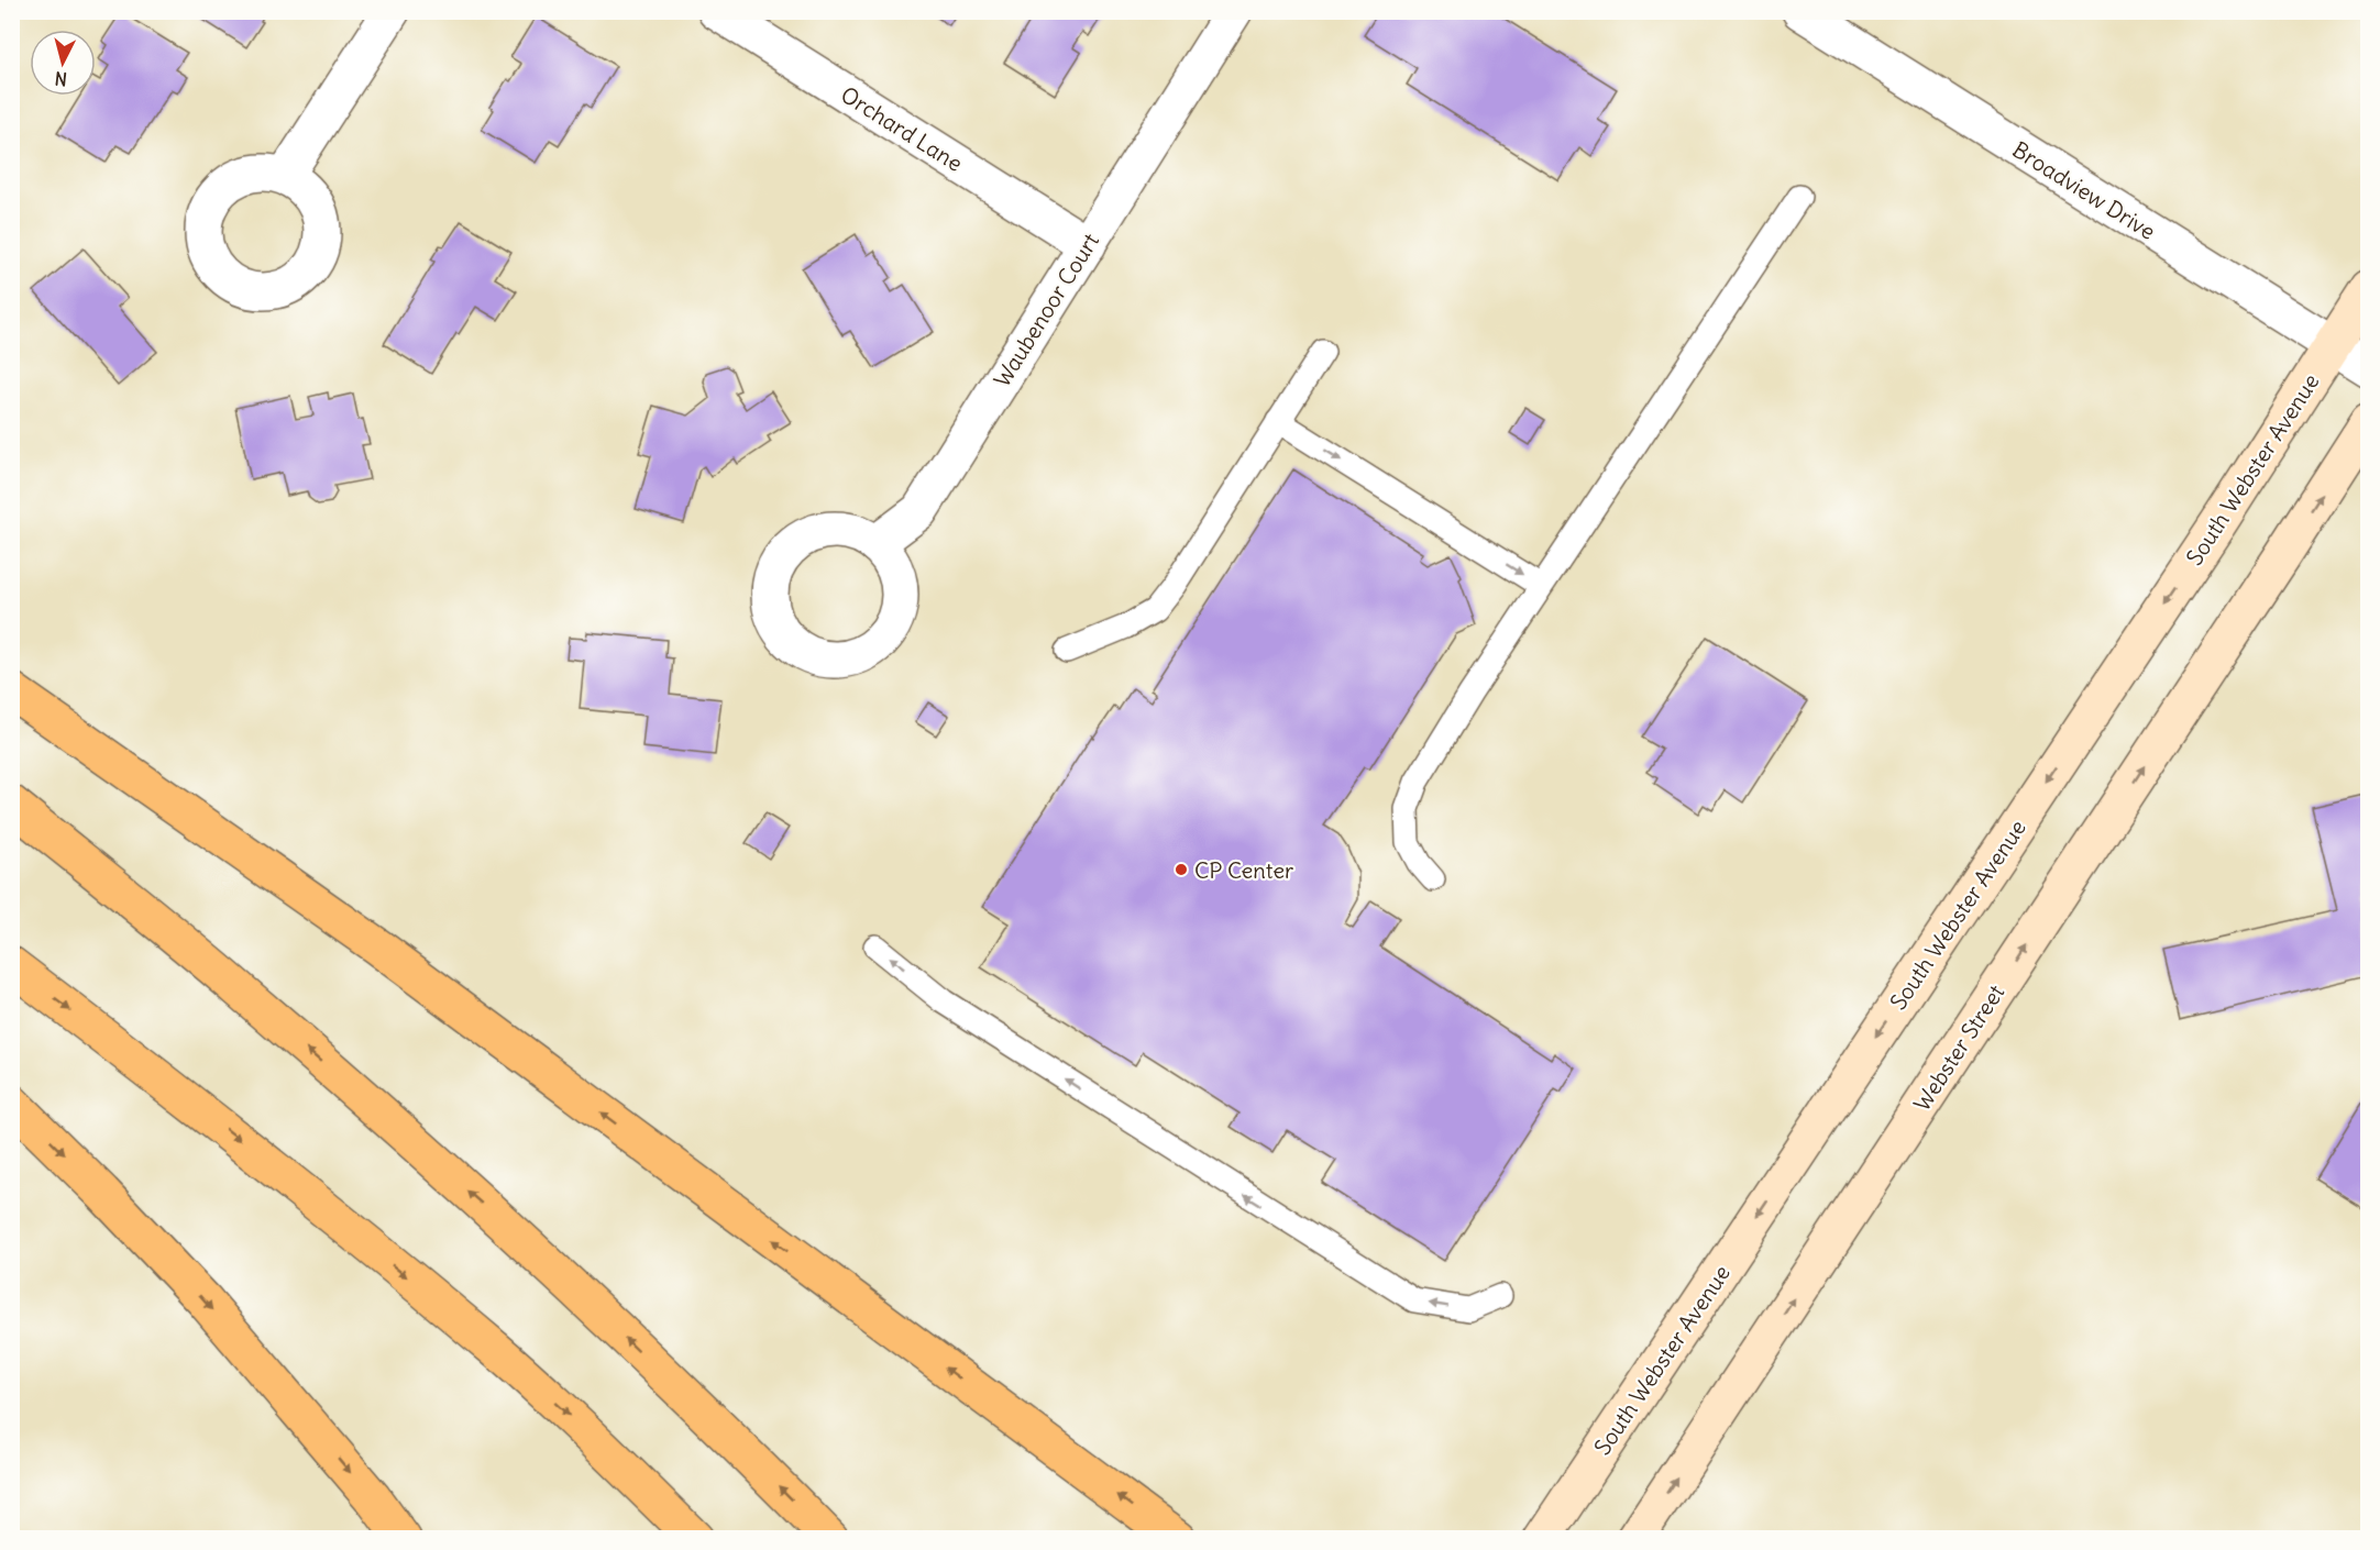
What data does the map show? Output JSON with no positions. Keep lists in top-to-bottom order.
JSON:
{
  "streets": {
    "main road": ["South Webster Avenue", "Webster Street"],
    "street": ["Orchard Lane", "Broadview Drive", "Waubenoor Court"]
  },
  "crossings": [
    ["Orchard Lane", "Waubenoor Court"],
    ["Broadview Drive", "South Webster Avenue"]
  ],
  "one_way": ["South Webster Avenue", "Webster Street"],
  "places": ["CP Center"],
  "north": "bottom"
}
